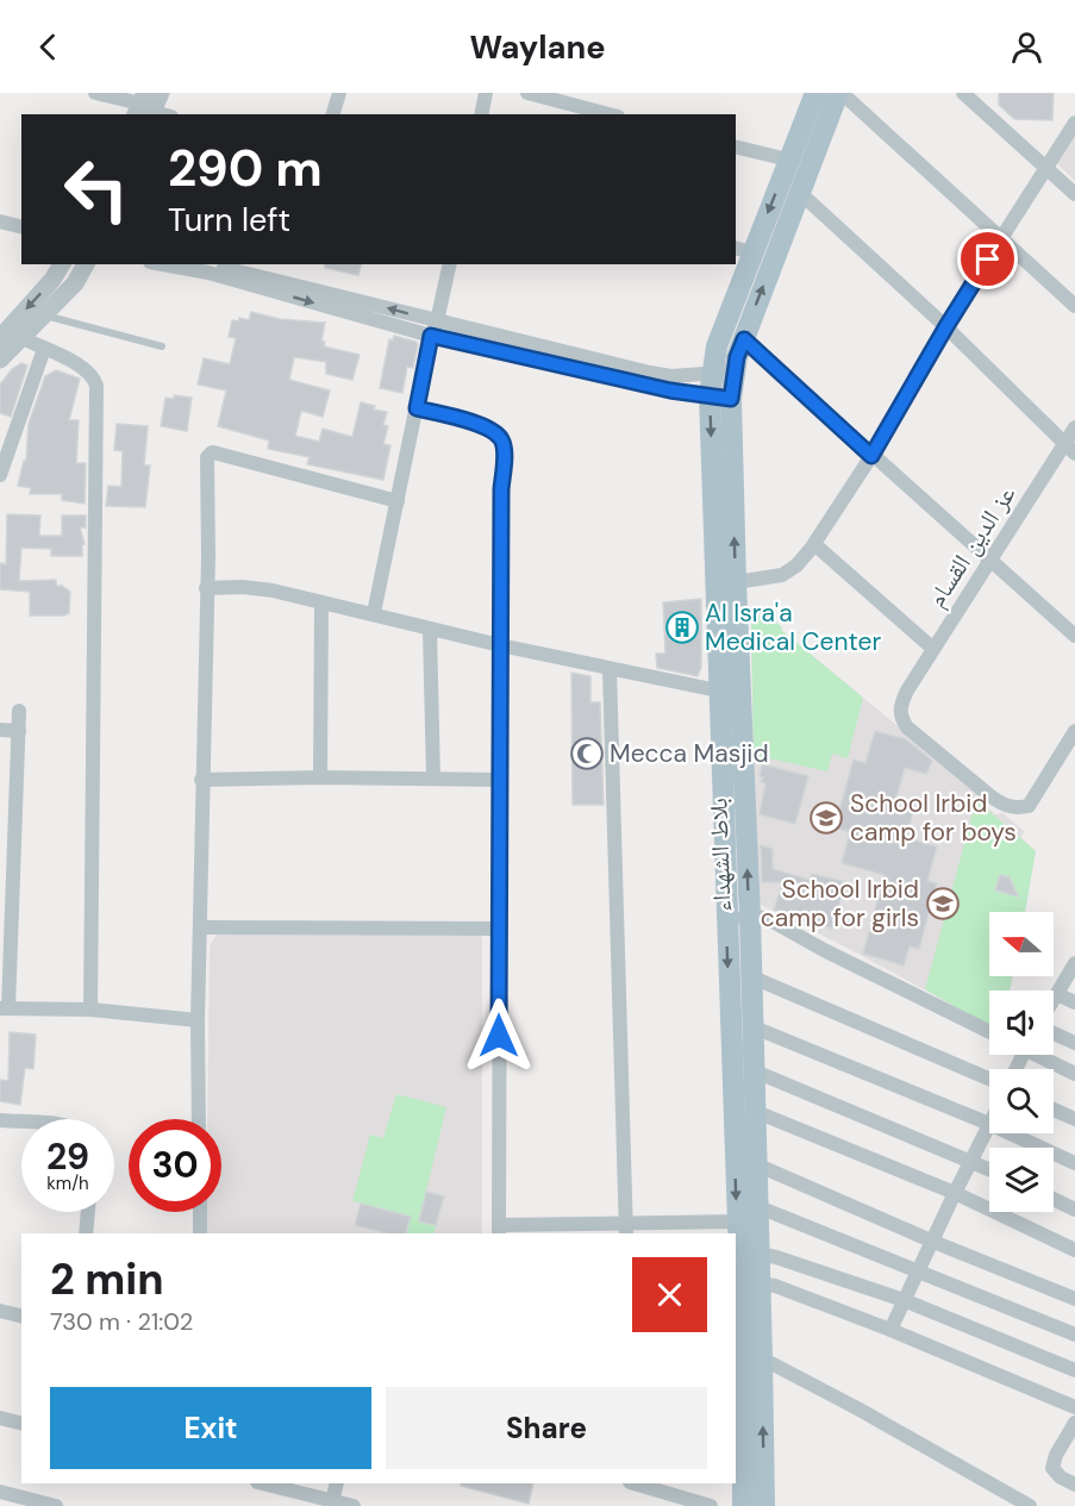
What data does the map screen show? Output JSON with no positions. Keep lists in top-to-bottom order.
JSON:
{
  "streets": {
    "main road": ["بلاط الشهداء"],
    "street": ["عز الدين القسام"]
  },
  "places": {
    "building": ["Al Isra'a Medical Center"],
    "mosque": ["Mecca Masjid"],
    "school or university": ["School Irbid camp for boys", "School Irbid camp for girls"]
  },
  "north": "left",
  "page": {
    "header": "Waylane",
    "turn": ["290 m", "Turn left"],
    "speed": "29 km/h",
    "limit": "30",
    "heading": ["2 min", "730 m · 21:02"],
    "buttons": ["Exit", "Share"]
  }
}
